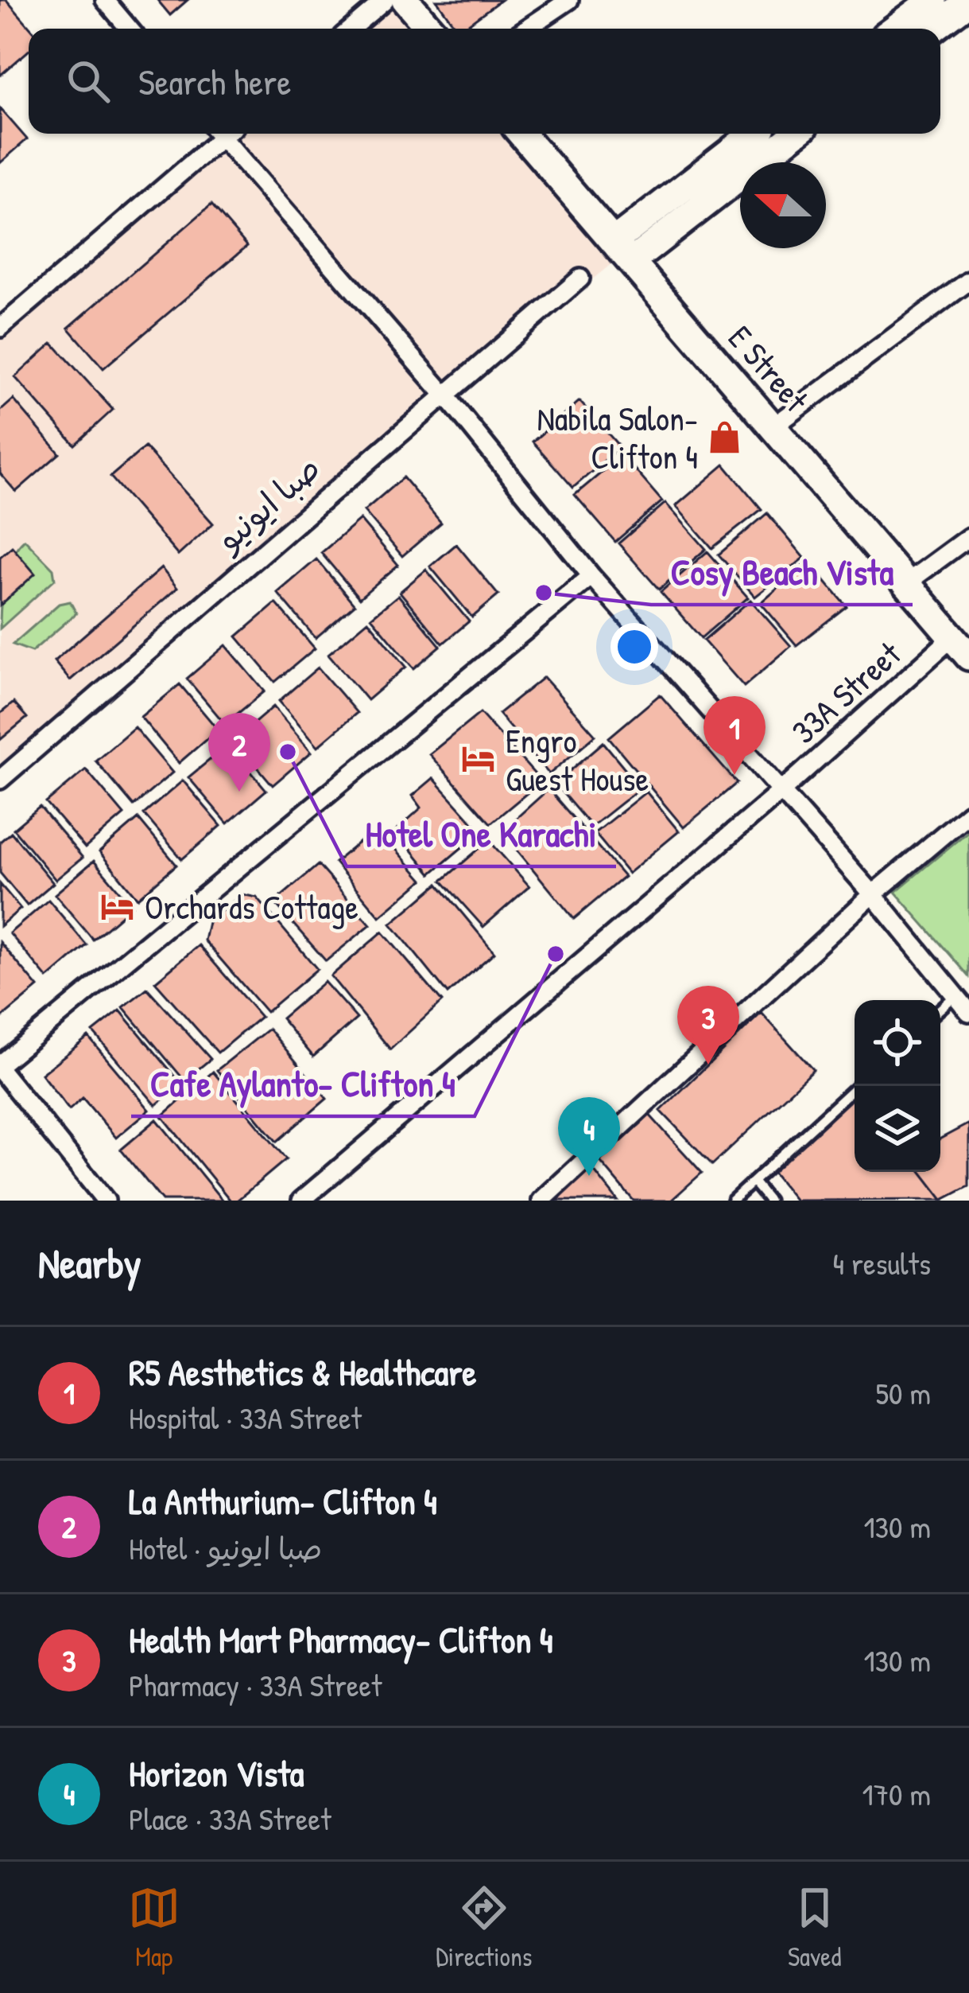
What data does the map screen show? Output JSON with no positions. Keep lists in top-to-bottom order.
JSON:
{
  "streets": {
    "main road": ["E Street"],
    "street": ["صبا ایونیو", "33A Street"]
  },
  "crossings": [
    ["E Street", "33A Street"]
  ],
  "places": {
    "shop": ["Nabila Salon- Clifton 4"],
    "other": ["Cosy Beach Vista", "Hotel One Karachi", "Cafe Aylanto- Clifton 4"],
    "hotel": ["Engro Guest House", "Orchards Cottage"]
  },
  "north": "left",
  "page": {
    "search": "Search here",
    "pins": [
      "1",
      "2",
      "3",
      "4"
    ],
    "heading": ["Nearby", "4 results"],
    "list": [
      {
        "mark": "1",
        "name": "R5 Aesthetics & Healthcare",
        "note": "Hospital · 33A Street",
        "value": "50 m"
      },
      {
        "mark": "2",
        "name": "La Anthurium- Clifton 4",
        "note": "Hotel · صبا ایونیو",
        "value": "130 m"
      },
      {
        "mark": "3",
        "name": "Health Mart Pharmacy- Clifton 4",
        "note": "Pharmacy · 33A Street",
        "value": "130 m"
      },
      {
        "mark": "4",
        "name": "Horizon Vista",
        "note": "Place · 33A Street",
        "value": "170 m"
      }
    ],
    "nav": ["Map", "Directions", "Saved"]
  }
}
